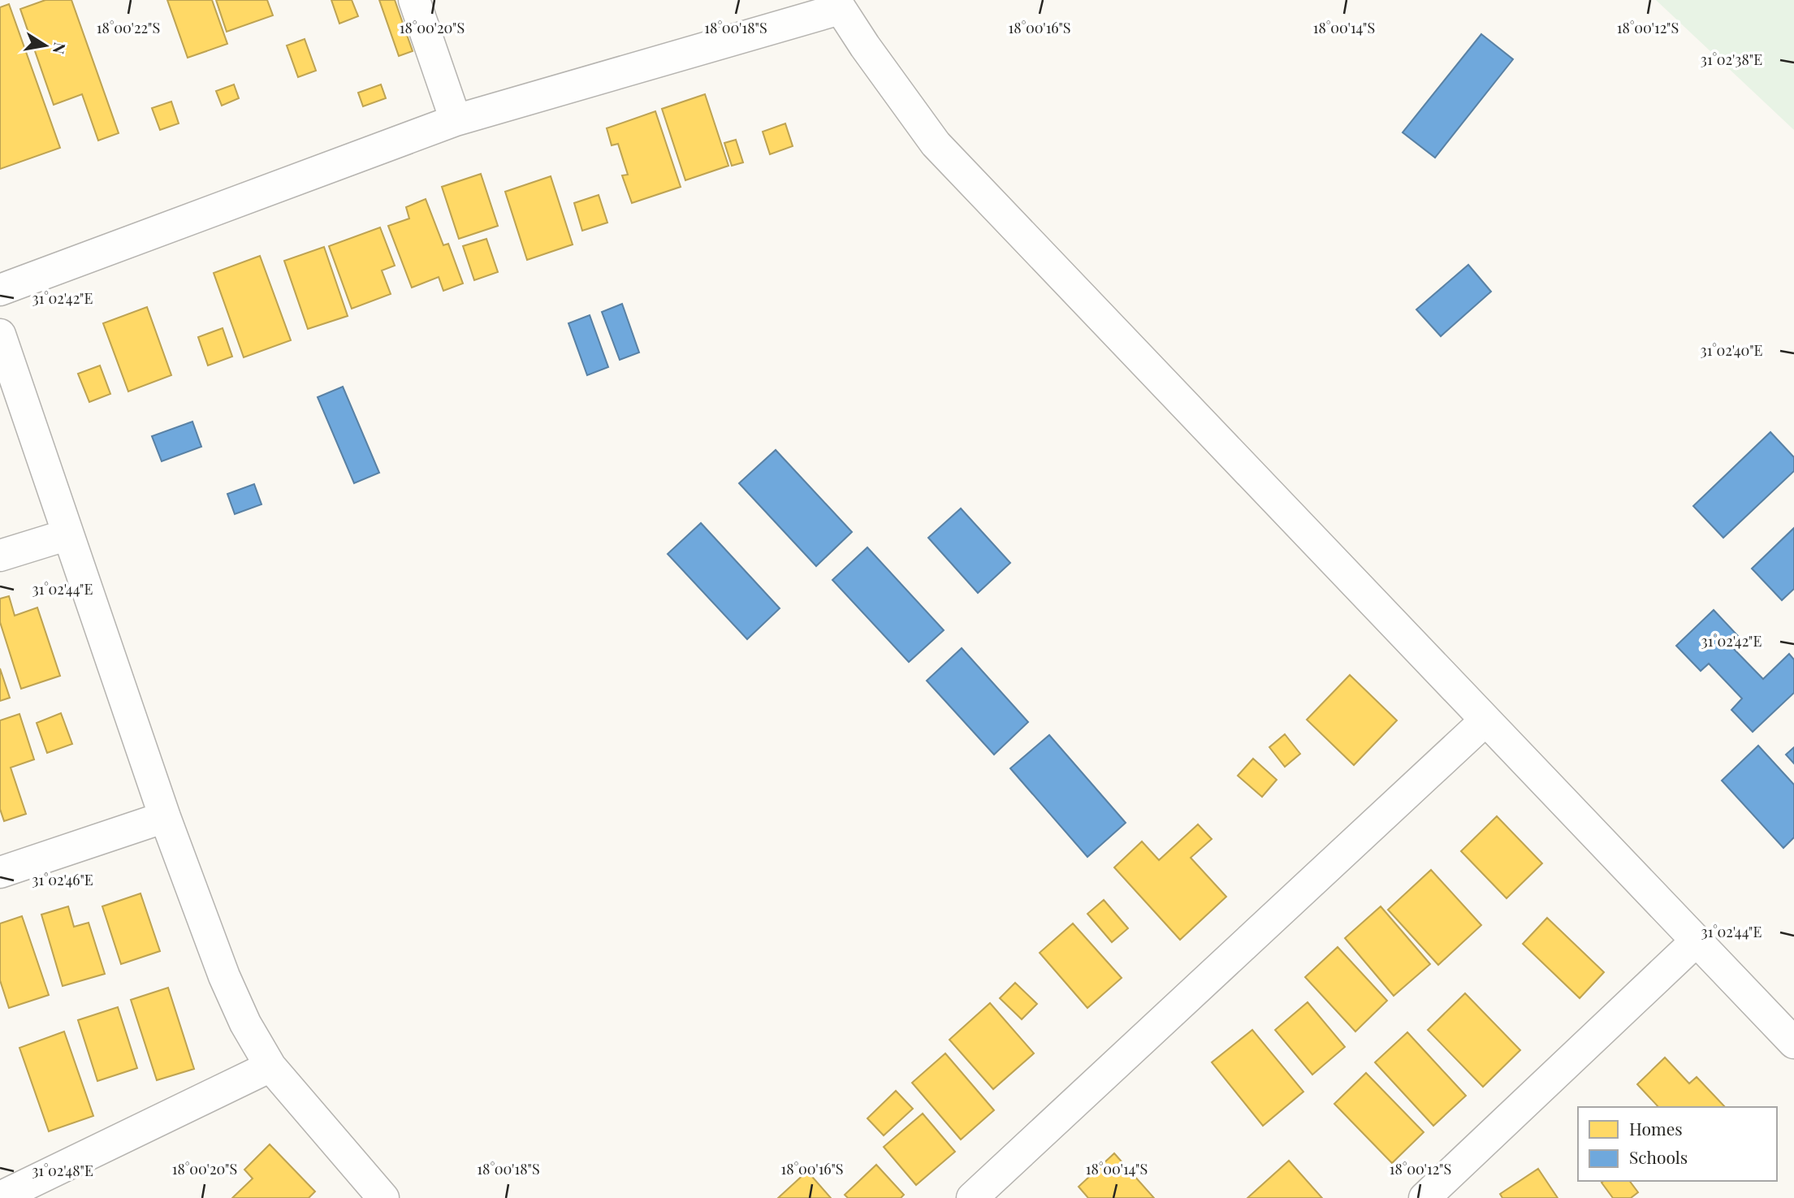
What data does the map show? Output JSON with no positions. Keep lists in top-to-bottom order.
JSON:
{
  "legend": ["Homes", "Schools"],
  "north": "right",
  "coordinates": [
    "18°00'22\"S",
    "18°00'20\"S",
    "18°00'18\"S",
    "18°00'16\"S",
    "18°00'14\"S",
    "18°00'12\"S",
    "31°02'38\"E",
    "31°02'42\"E",
    "31°02'40\"E",
    "31°02'44\"E",
    "31°02'46\"E",
    "31°02'48\"E"
  ]
}
